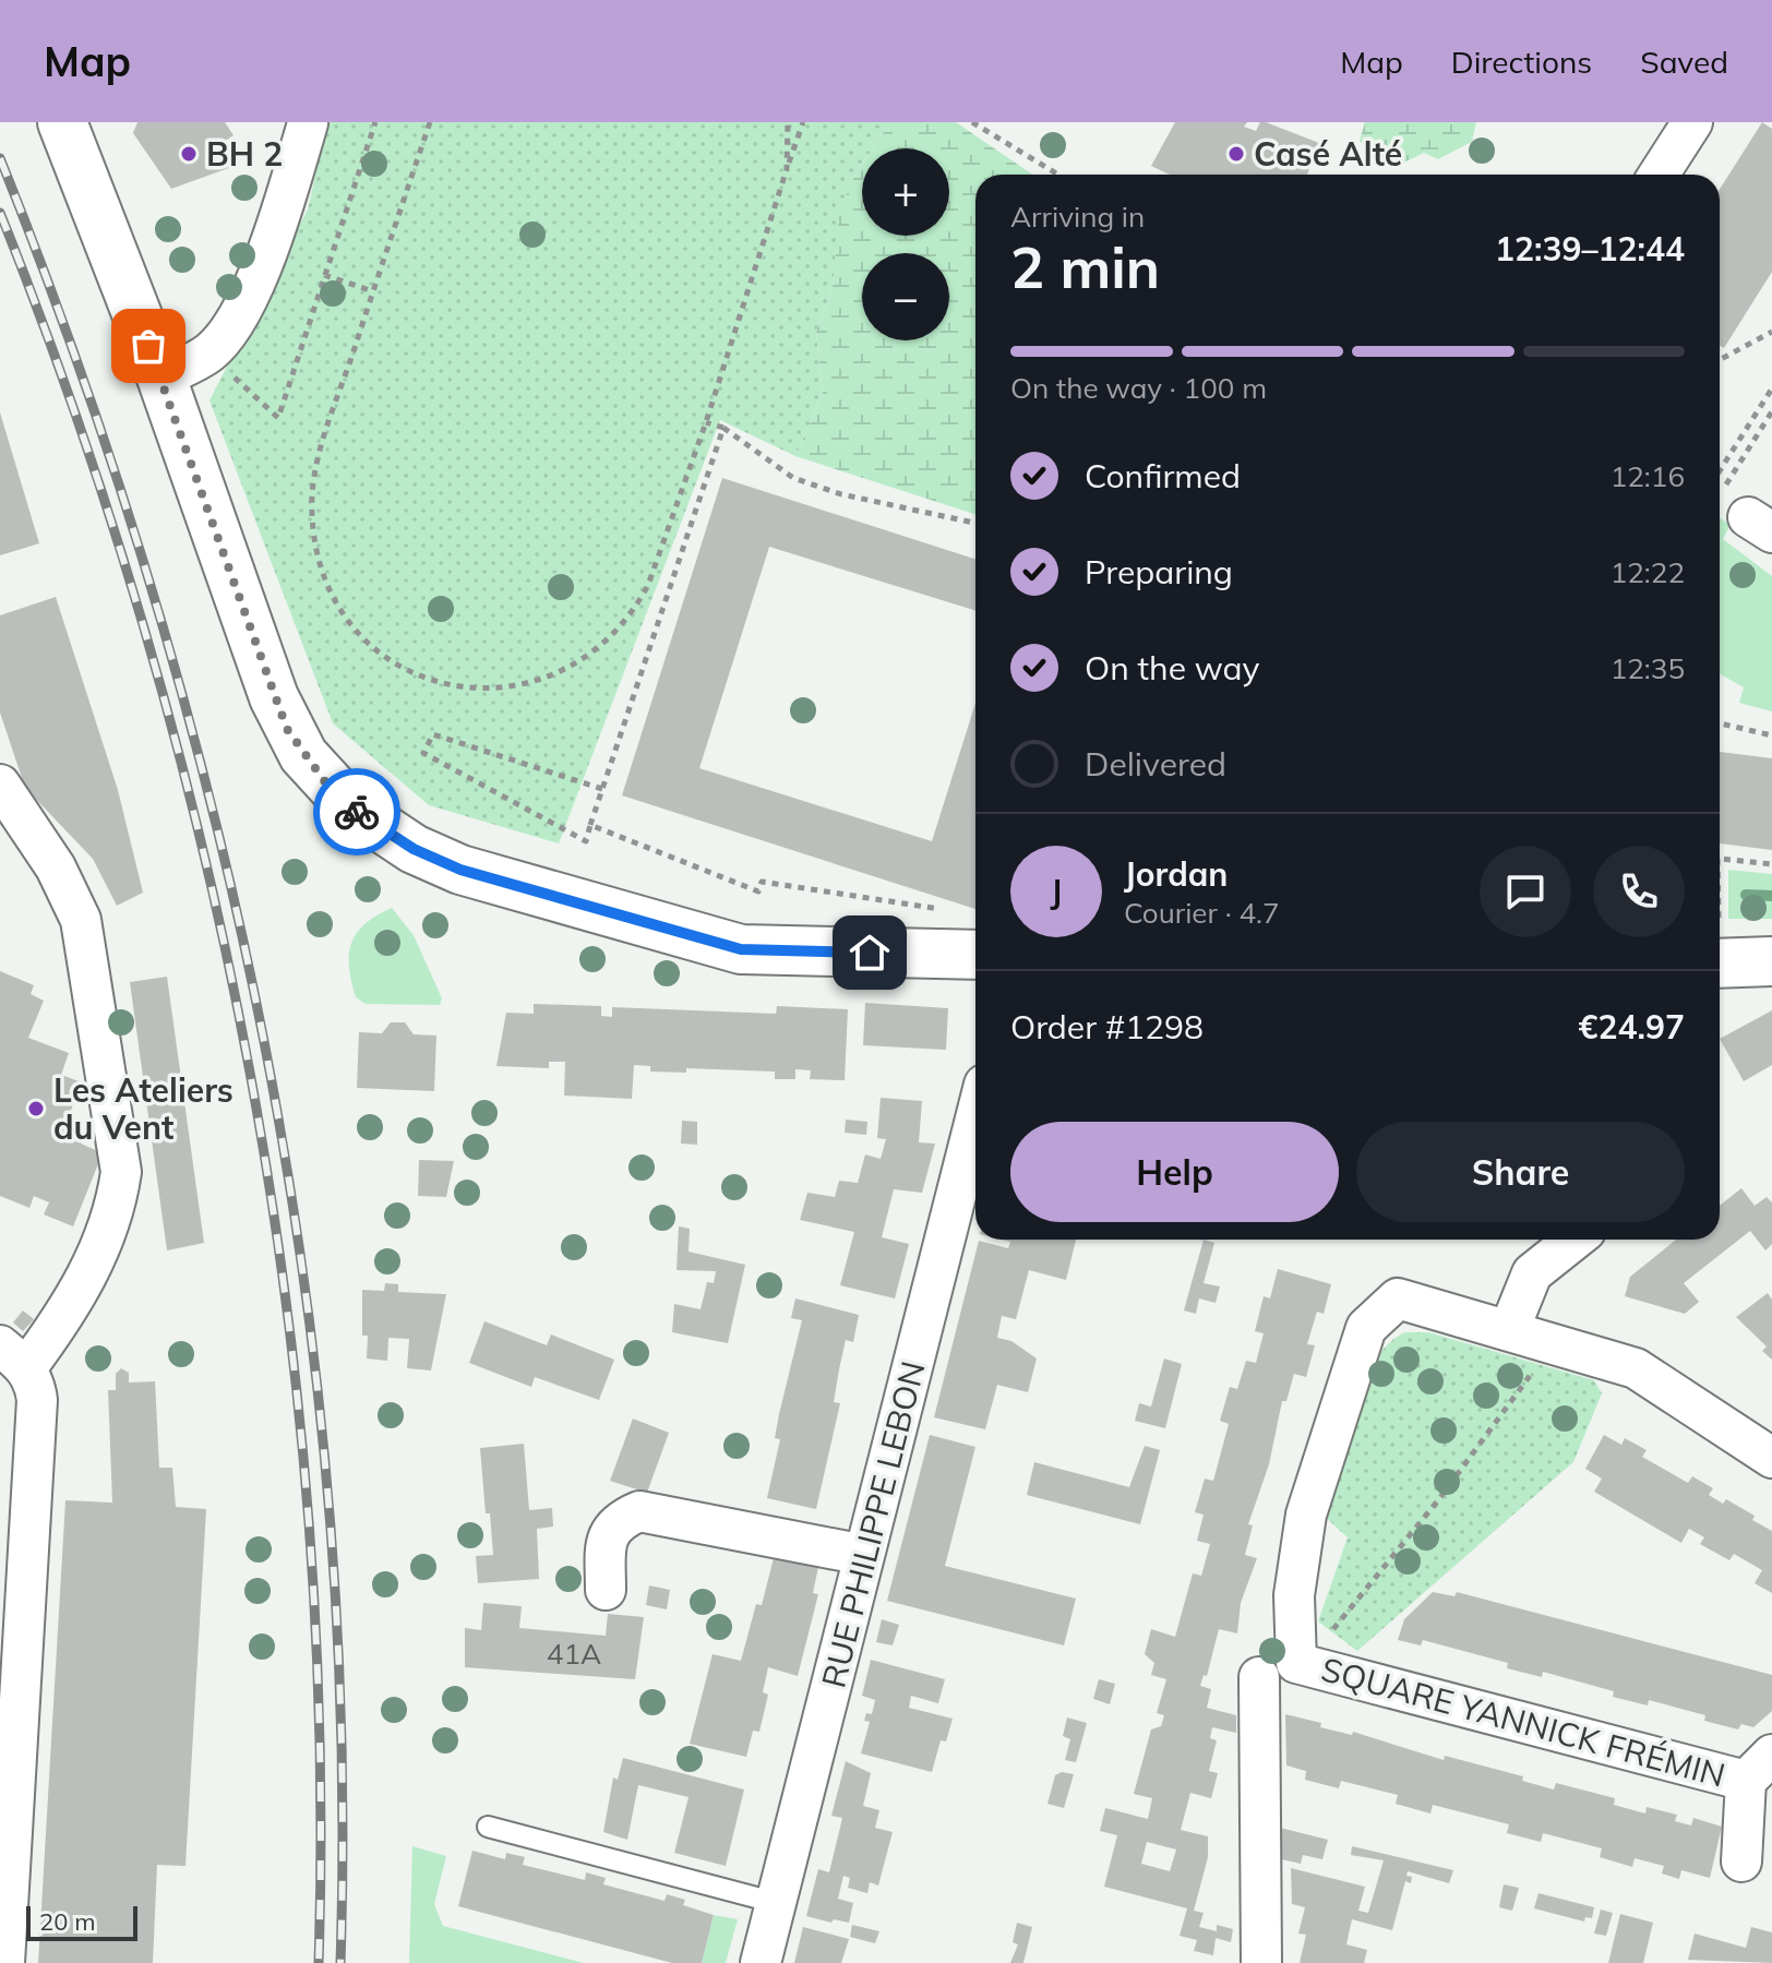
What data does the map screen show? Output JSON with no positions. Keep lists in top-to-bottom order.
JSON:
{
  "streets": {
    "street": ["RUE PHILIPPE LEBON", "SQUARE YANNICK FRÉMIN"]
  },
  "places": ["BH 2", "Casé Alté", "Les Ateliers du Vent"],
  "house_numbers": ["41A"],
  "scale_bar": "20 m",
  "page": {
    "header": "Map",
    "nav": ["Map", "Directions", "Saved"],
    "map_buttons": ["+", "−"],
    "heading": ["2 min", "Arriving in", "12:39–12:44"],
    "panel": [
      "Jordan",
      "Courier · 4.7",
      "Order #1298",
      "€24.97"
    ],
    "bar": "On the way · 100 m",
    "list": [
      ["Confirmed", "12:16"],
      ["Preparing", "12:22"],
      ["On the way", "12:35"],
      "Delivered"
    ],
    "round": "J",
    "buttons": ["Help", "Share"],
    "scale": "20 m"
  }
}
